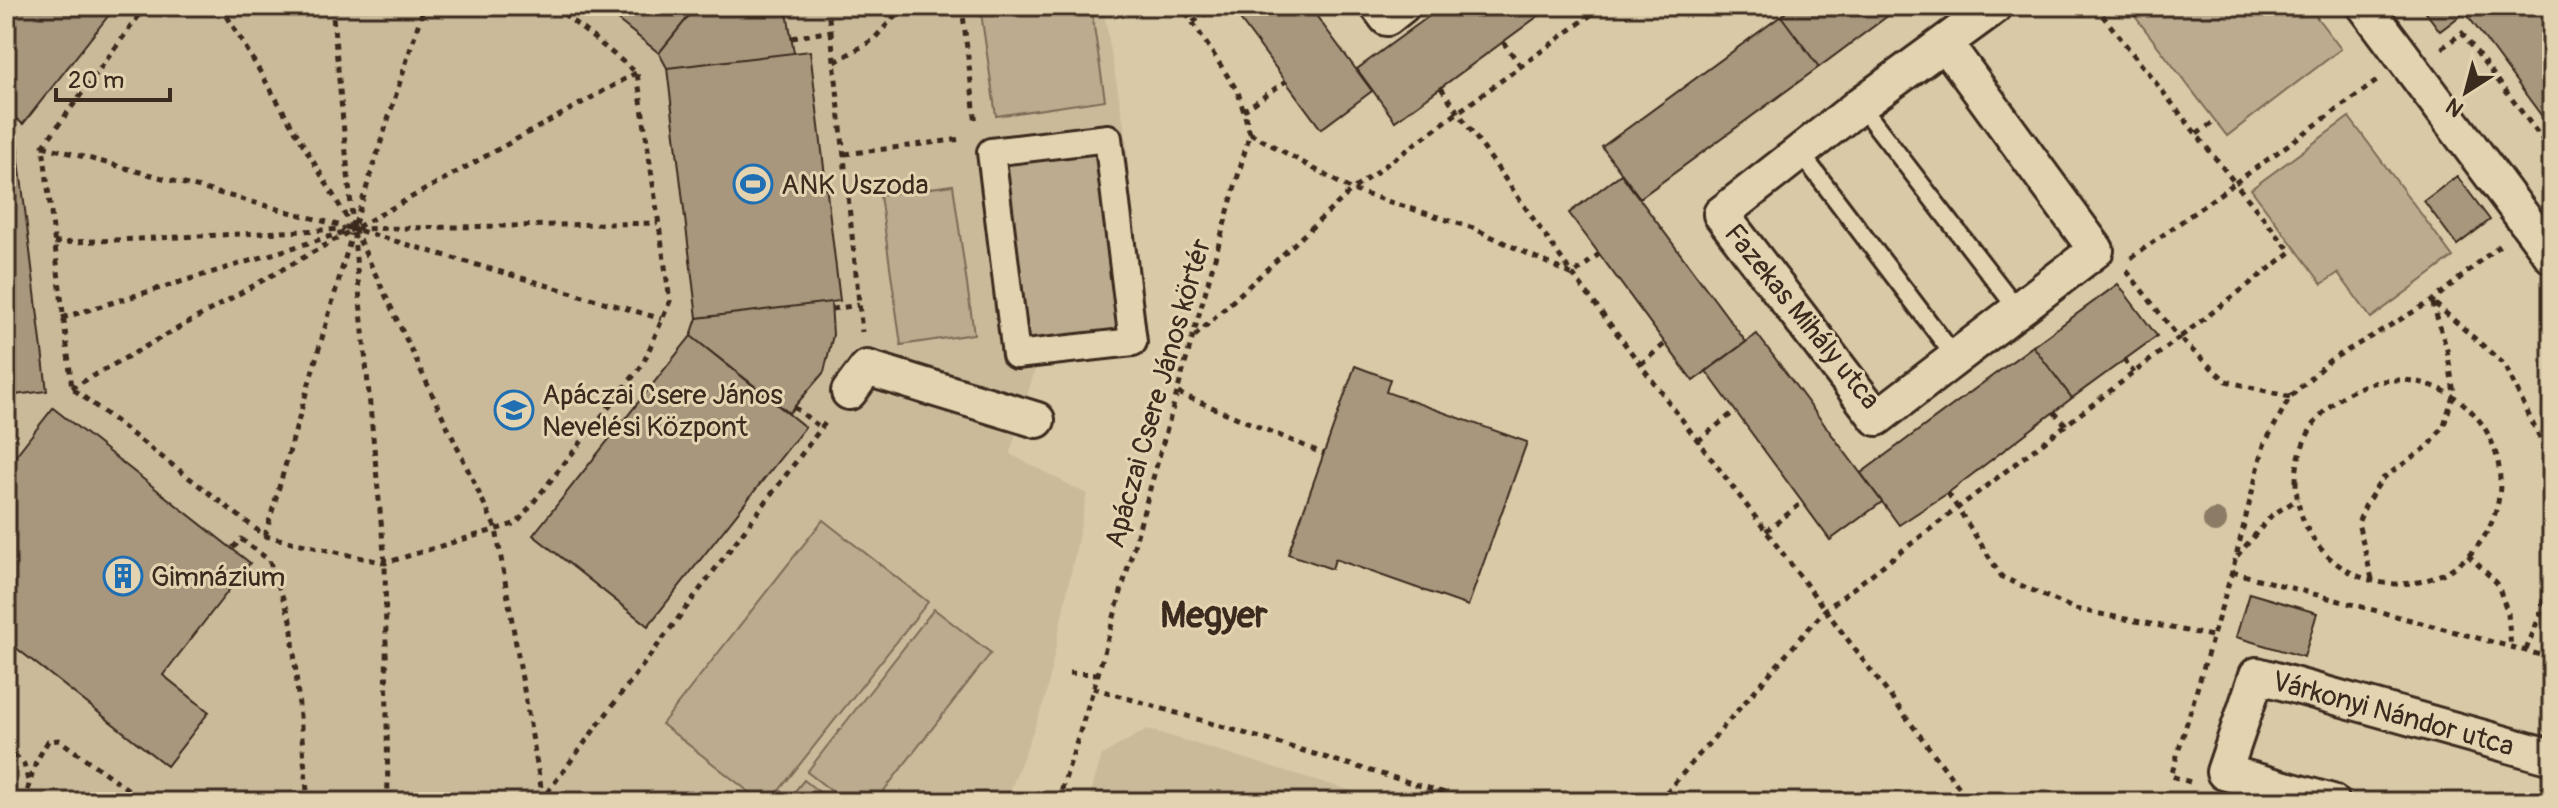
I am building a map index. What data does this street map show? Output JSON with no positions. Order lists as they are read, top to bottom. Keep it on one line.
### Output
{"streets":{"street":["Fazekas Mihály utca","Várkonyi Nándor utca"],"path":["Apáczai Csere János körtér"]},"districts":["Megyer"],"places":{"sports":["ANK Uszoda"],"school or university":["Apáczai Csere János Nevelési Központ"],"building":["Gimnázium"]},"scale_bar":"20 m","north":"bottom left"}
